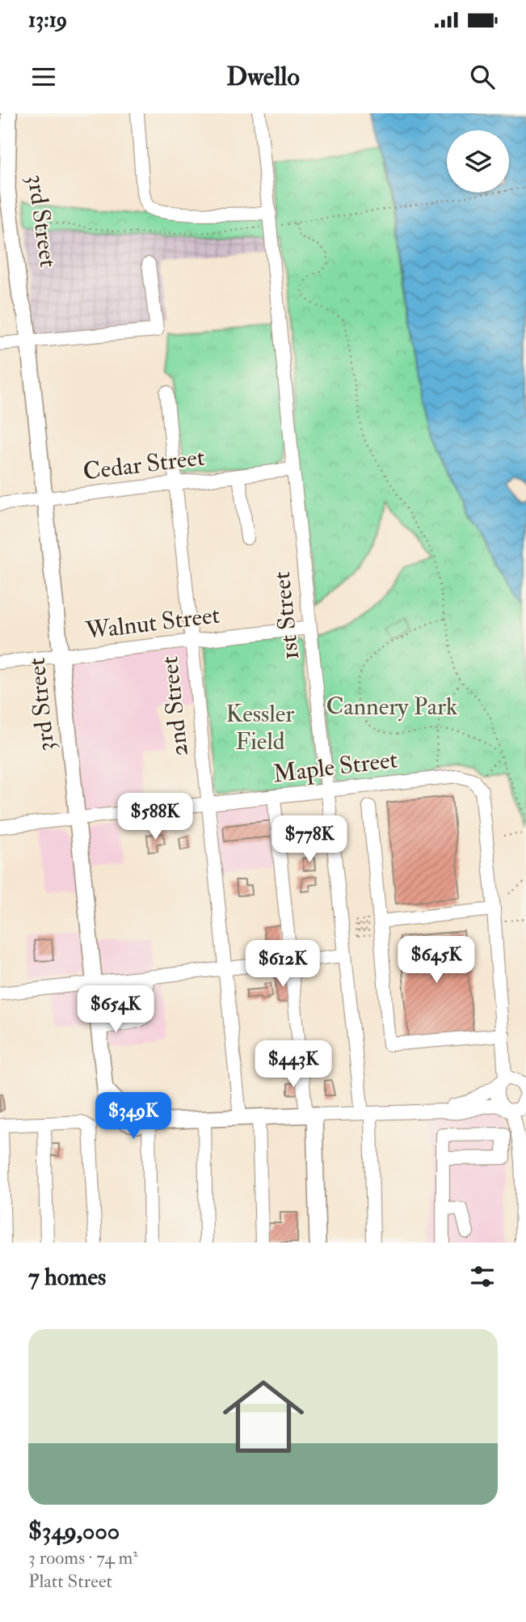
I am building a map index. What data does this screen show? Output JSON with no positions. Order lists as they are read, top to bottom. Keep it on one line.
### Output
{"streets":{"main road":["3rd Street"],"street":["Cedar Street","1st Street","Walnut Street","2nd Street","Maple Street"]},"crossings":[["3rd Street","Cedar Street"],["3rd Street","Walnut Street"],["3rd Street","Maple Street"],["Cedar Street","1st Street"],["Cedar Street","2nd Street"],["1st Street","Walnut Street"],["1st Street","Maple Street"],["Walnut Street","2nd Street"],["2nd Street","Maple Street"]],"parks":["Cannery Park","Kessler Field"],"page":{"status":"13:19","header":"Dwello","price":["$588K","$778K","$645K","$612K","$654K","$443K","$349K"],"heading":"7 homes","list":[{"name":"$349,000","note":"3 rooms · 74 m² · Platt Street"}]}}
